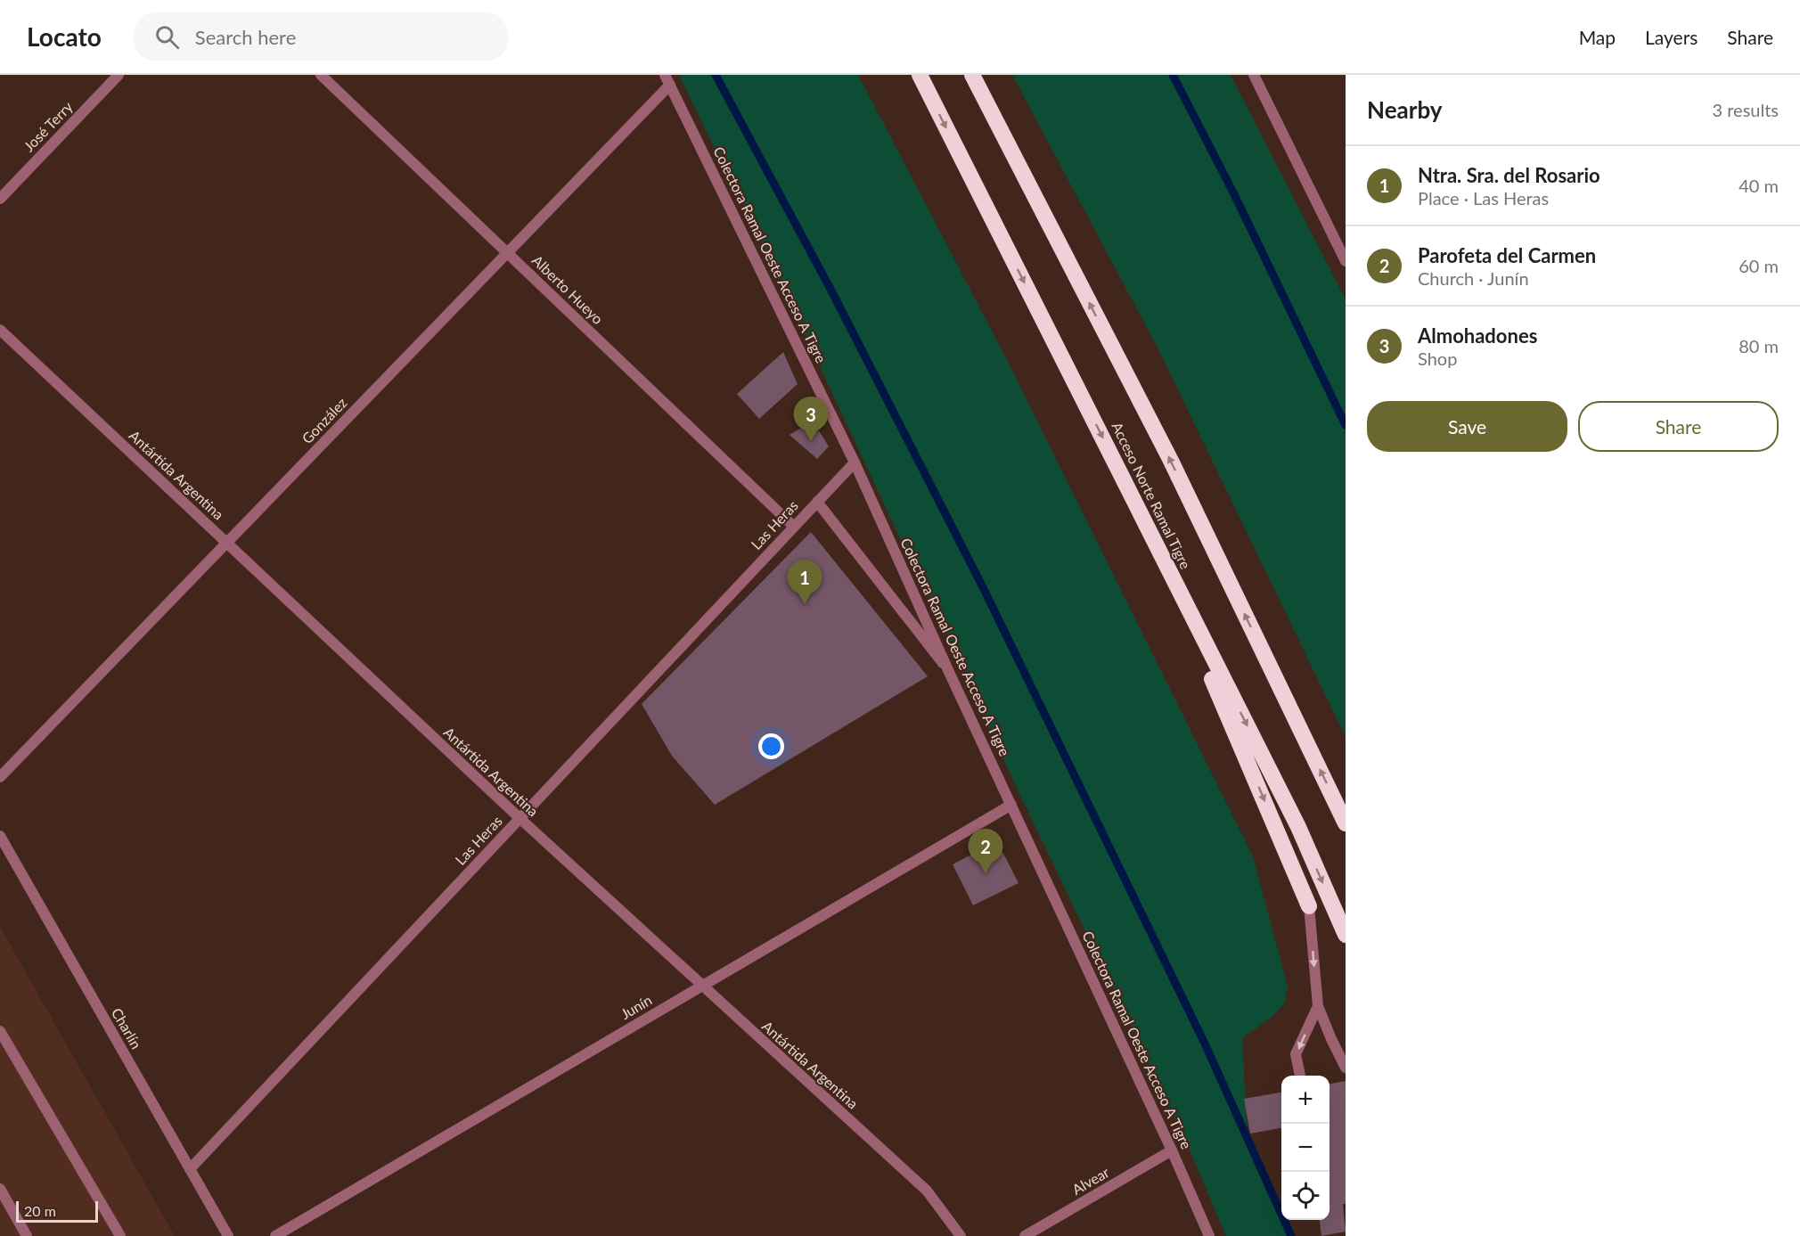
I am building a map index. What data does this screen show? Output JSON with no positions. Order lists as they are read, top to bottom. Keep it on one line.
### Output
{"streets":{"highway":["Acceso Norte Ramal Tigre"],"street":["José Terry","Colectora Ramal Oeste Acceso A Tigre","Alberto Hueyo","González","Antártida Argentina","Las Heras","Junín","Charlín","Alvear"]},"crossings":[["Colectora Ramal Oeste Acceso A Tigre","González"],["Colectora Ramal Oeste Acceso A Tigre","Las Heras"],["Colectora Ramal Oeste Acceso A Tigre","Junín"],["Colectora Ramal Oeste Acceso A Tigre","Alvear"],["Alberto Hueyo","González"],["Alberto Hueyo","Las Heras"],["González","Antártida Argentina"],["Antártida Argentina","Las Heras"],["Antártida Argentina","Junín"],["Las Heras","Charlín"]],"scale_bar":"20 m","page":{"header":"Locato","search":"Search here","nav":["Map","Layers","Share"],"heading":["Nearby","3 results"],"list":[{"mark":"1","name":"Ntra. Sra. del Rosario","note":"Place · Las Heras","value":"40 m"},{"mark":"2","name":"Parofeta del Carmen","note":"Church · Junín","value":"60 m"},{"mark":"3","name":"Almohadones","note":"Shop","value":"80 m"}],"buttons":["Save","Share"],"pins":["3","1","2"],"map_buttons":["+","−"],"scale":"20 m"}}
